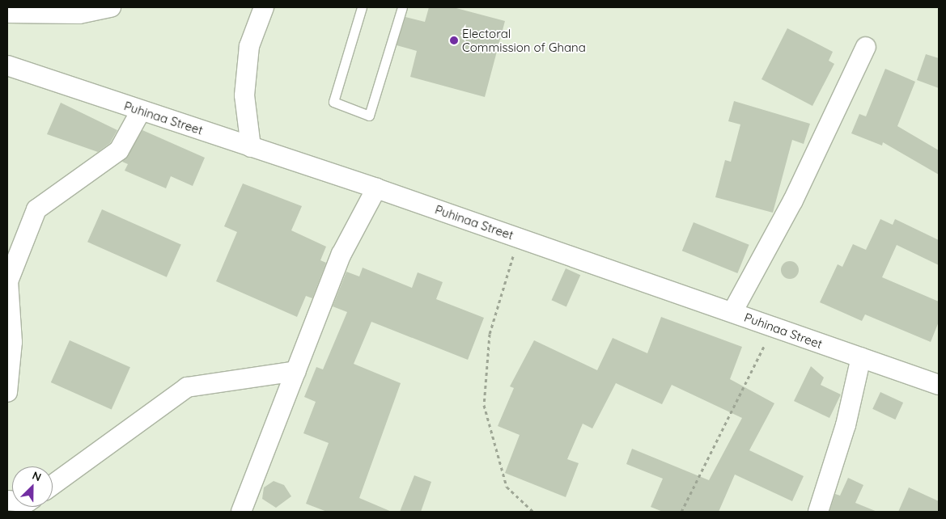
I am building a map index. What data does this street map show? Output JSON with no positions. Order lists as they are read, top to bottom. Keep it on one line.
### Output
{"streets":{"street":["Puhinaa Street"]},"places":["Electoral Commission of Ghana"],"north":"top right"}
